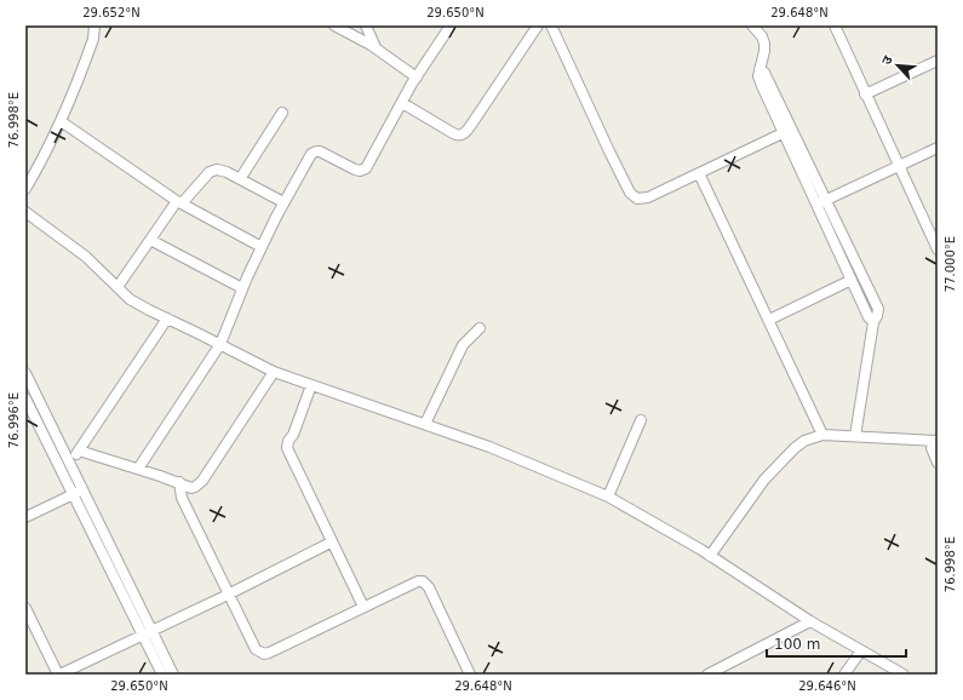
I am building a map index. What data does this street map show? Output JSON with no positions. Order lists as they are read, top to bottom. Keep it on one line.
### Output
{"scale_bar":"100 m","north":"top left","coordinates":["29.652°N","29.650°N","29.648°N","76.998°E","77.000°E","76.996°E","29.646°N"]}
